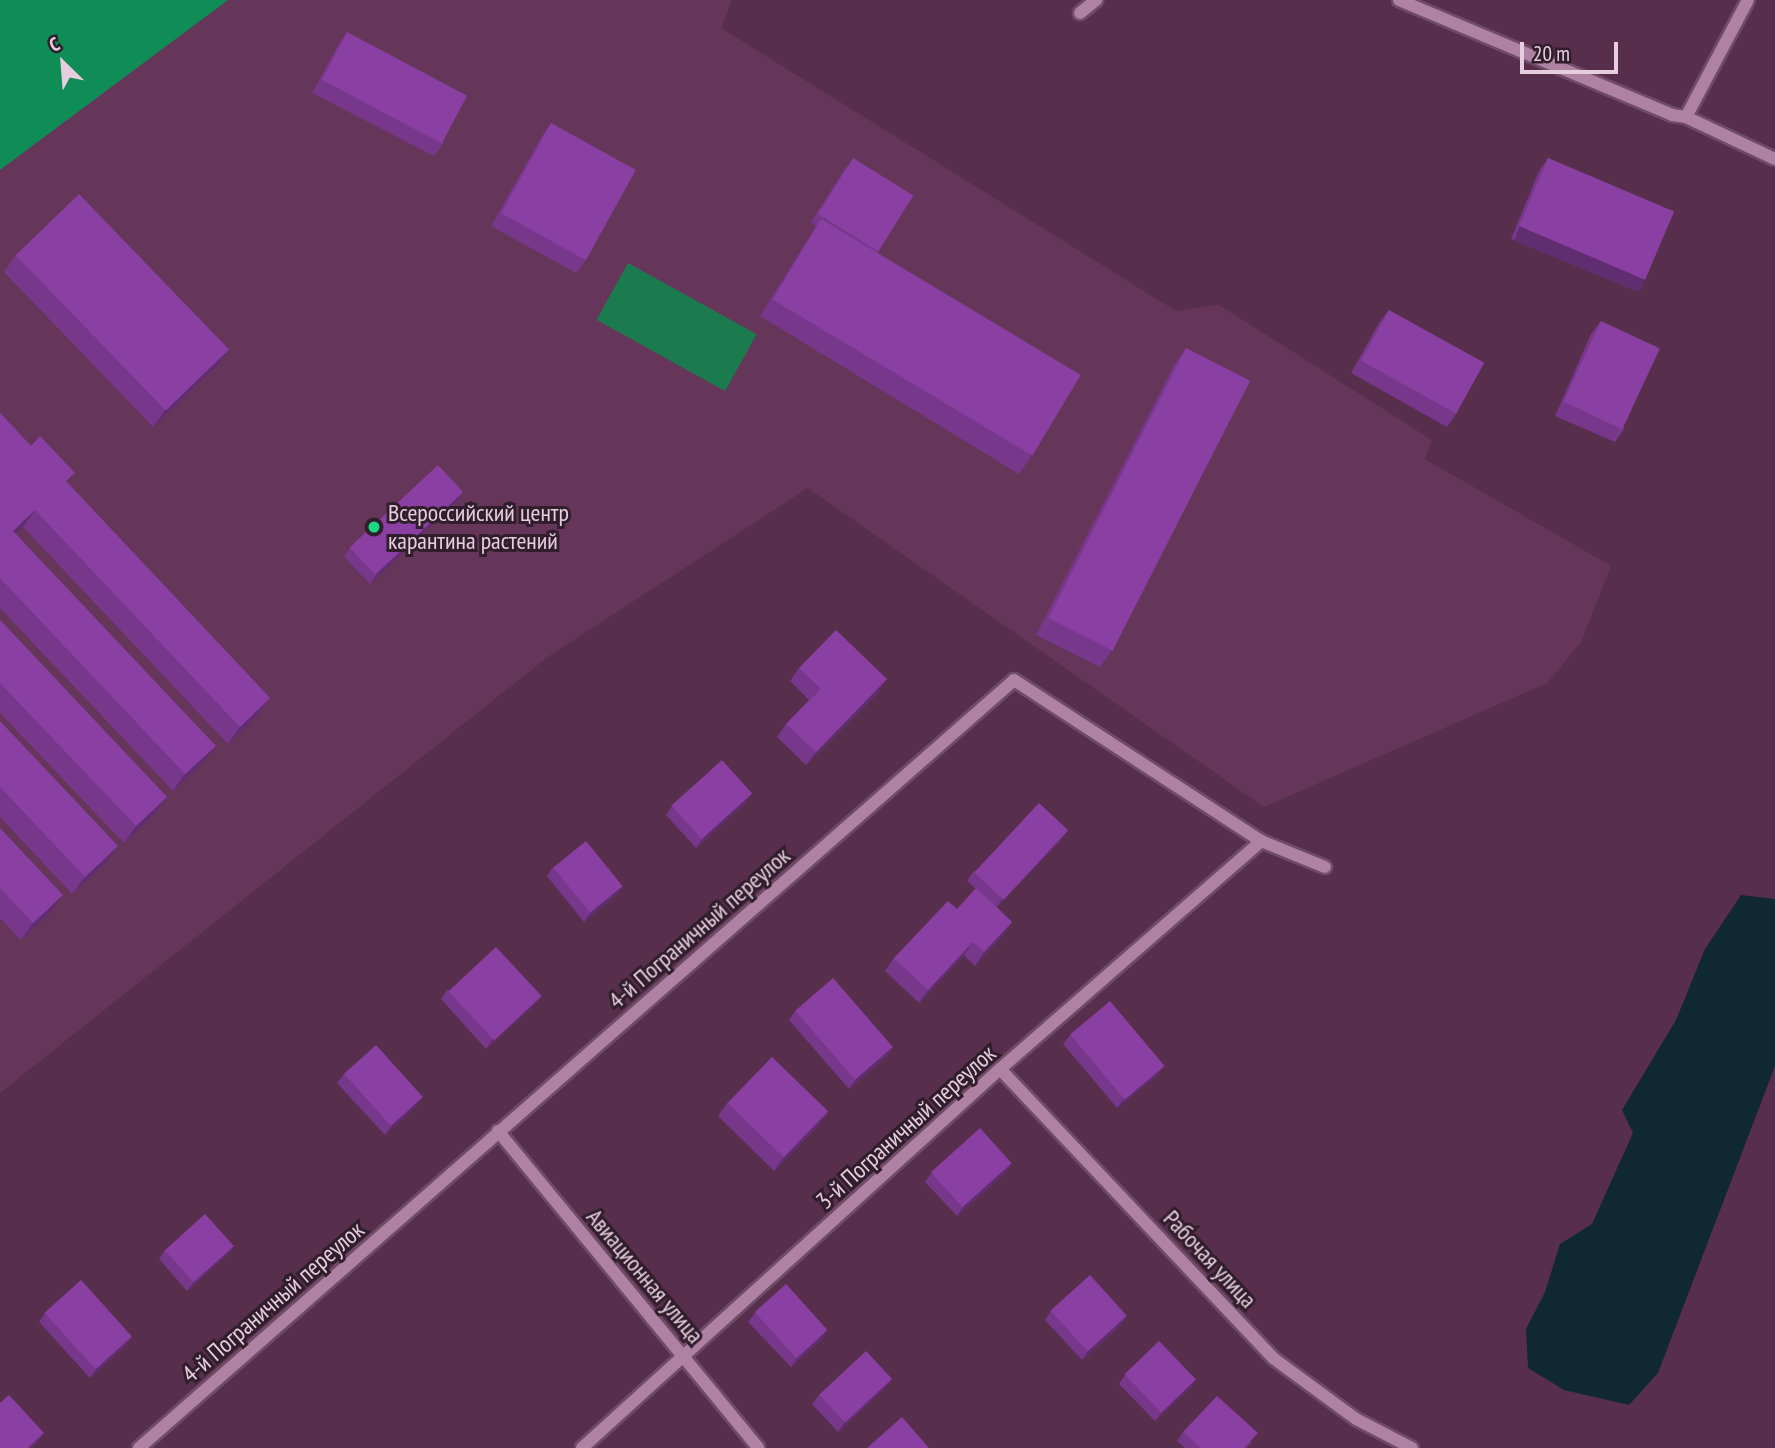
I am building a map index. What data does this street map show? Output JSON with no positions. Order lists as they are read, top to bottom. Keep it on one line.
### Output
{"streets":{"street":["4-й Пограничный переулок","3-й Пограничный переулок","Рабочая улица","Авиационная улица"]},"crossings":[["4-й Пограничный переулок","3-й Пограничный переулок"],["4-й Пограничный переулок","Авиационная улица"],["3-й Пограничный переулок","Рабочая улица"],["3-й Пограничный переулок","Авиационная улица"]],"places":["Всероссийский центр карантина растений"],"scale_bar":"20 m","north":"top left"}
